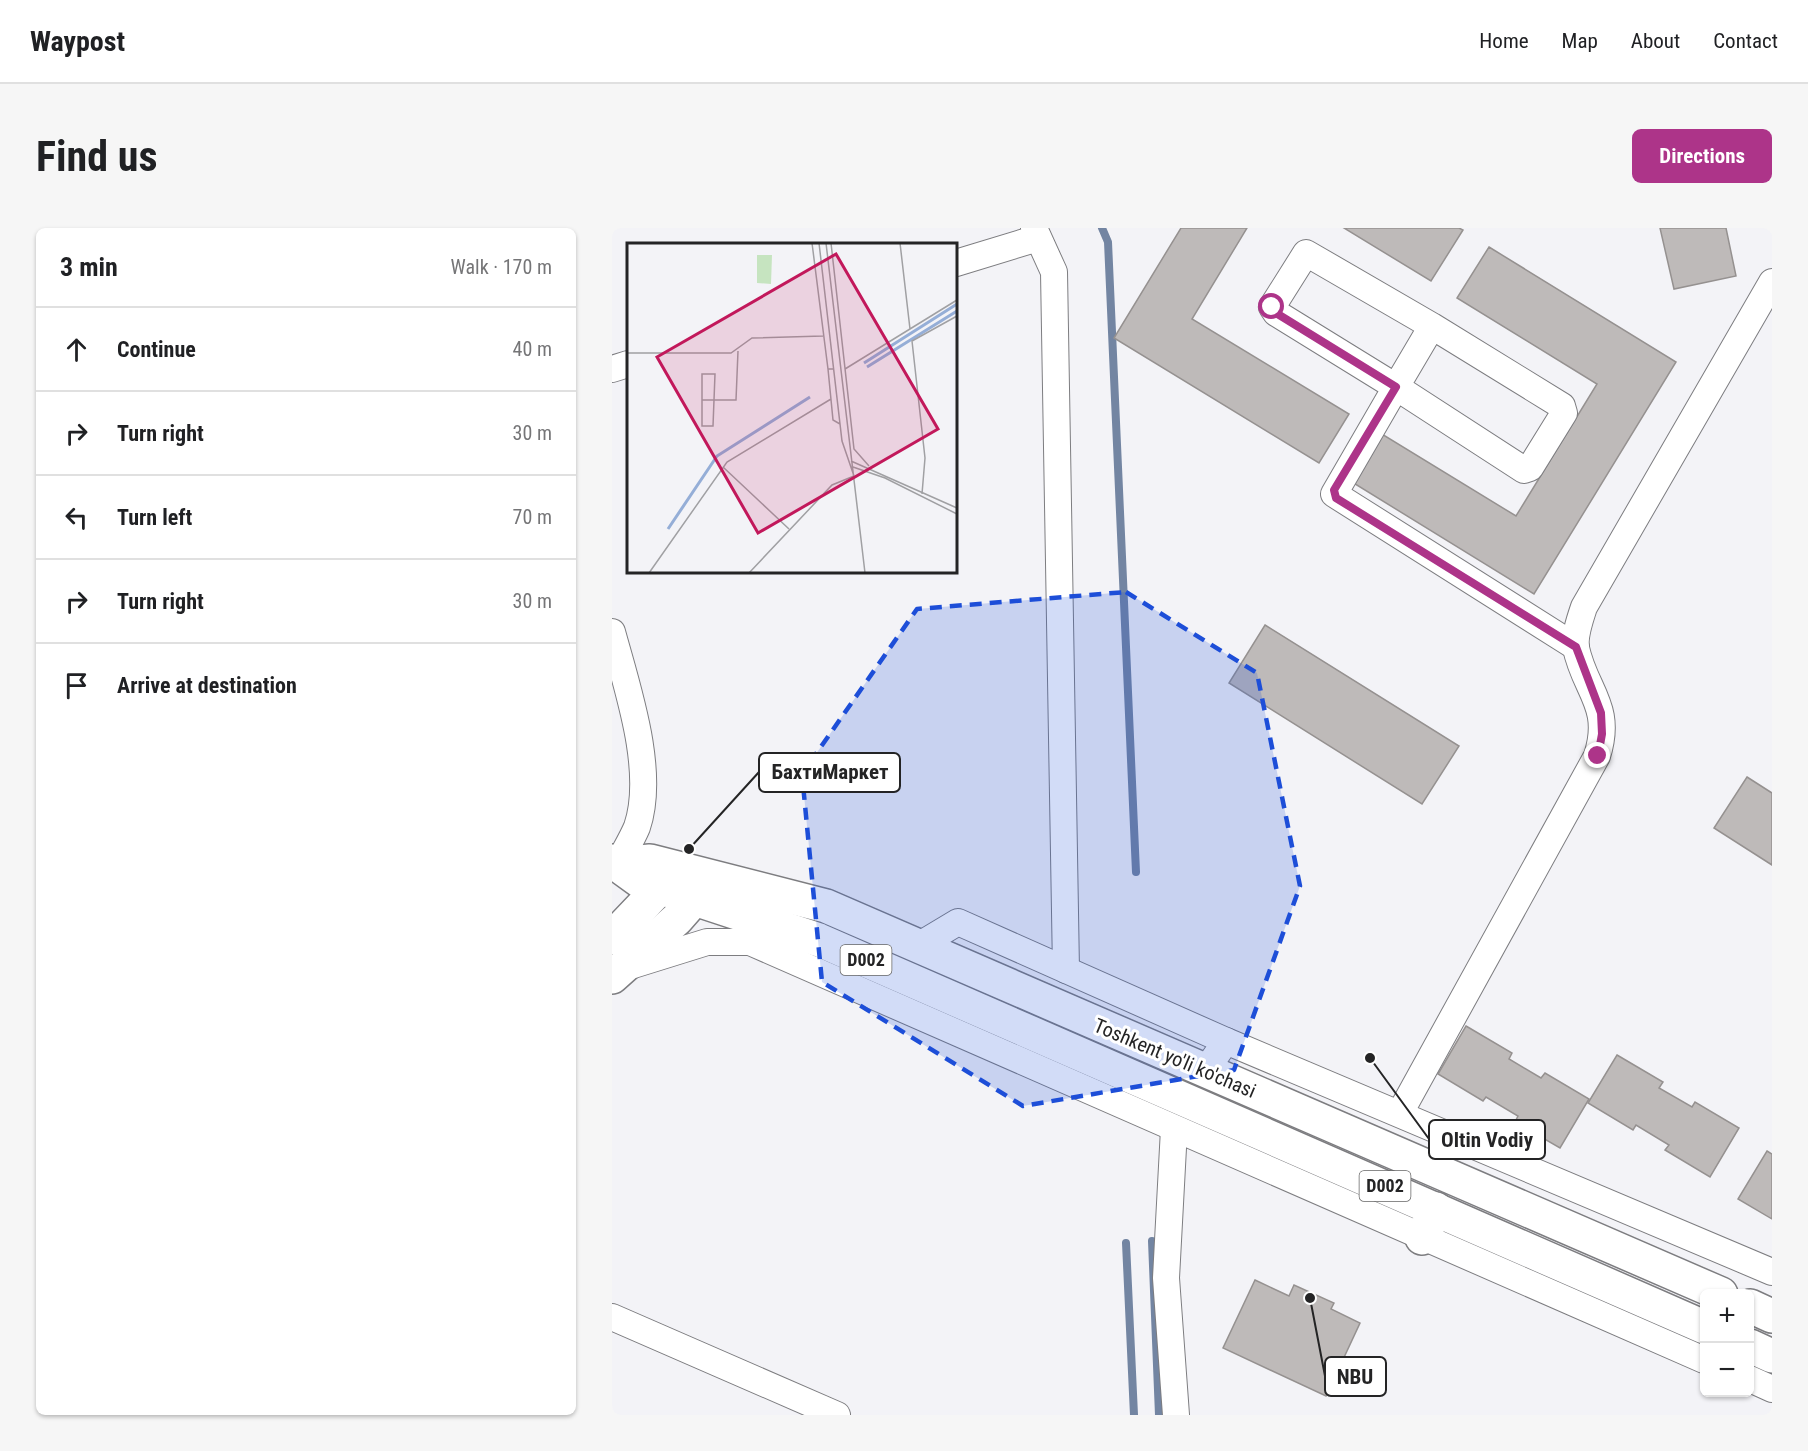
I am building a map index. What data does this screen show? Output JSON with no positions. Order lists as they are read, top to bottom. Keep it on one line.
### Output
{"streets":{"main road":["D002","Toshkent yo'li ko'chasi"]},"places":["БахтиМаркет","Oltin Vodiy","NBU"],"page":{"header":"Waypost","nav":["Home","Map","About","Contact"],"buttons":"Directions","title":"Find us","heading":["3 min","Walk · 170 m"],"list":[["Continue","40 m"],["Turn right","30 m"],["Turn left","70 m"],["Turn right","30 m"],"Arrive at destination"],"map_buttons":["+","−"]}}
